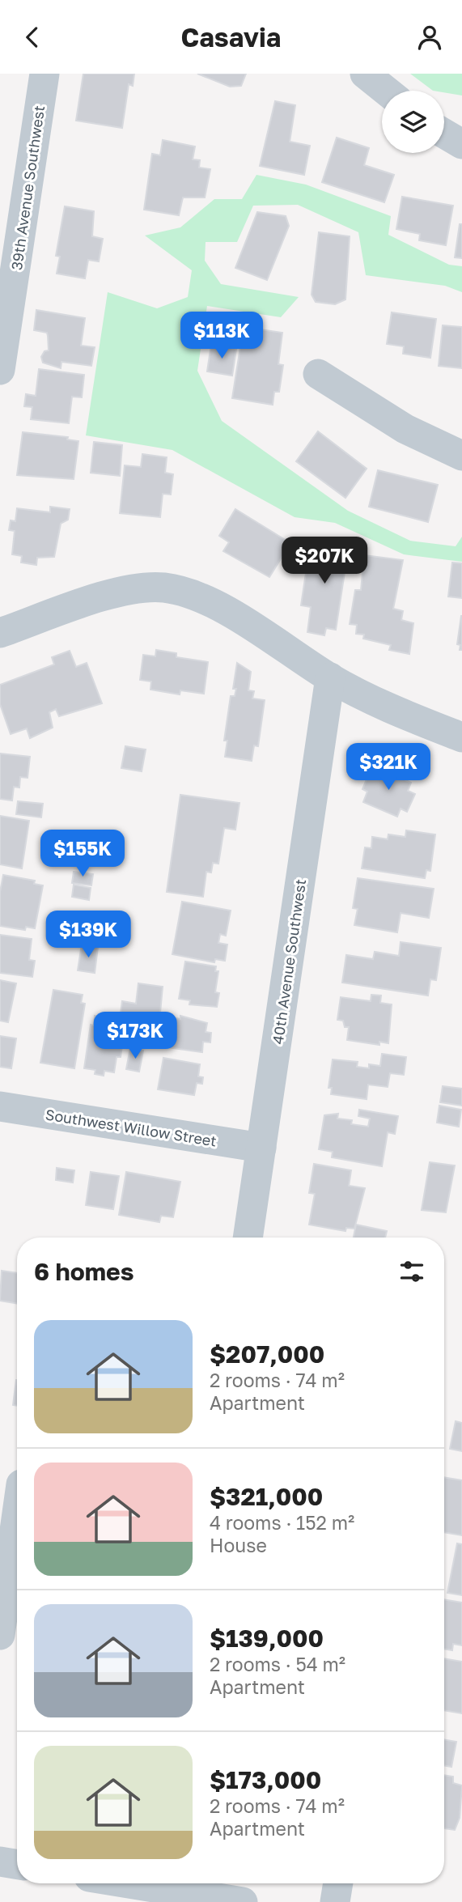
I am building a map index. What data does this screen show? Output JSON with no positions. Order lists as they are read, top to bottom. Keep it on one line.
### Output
{"streets":{"street":["39th Avenue Southwest","40th Avenue Southwest","Southwest Willow Street"]},"crossings":[["40th Avenue Southwest","Southwest Willow Street"]],"page":{"header":"Casavia","price":["$113K","$207K","$321K","$155K","$139K","$173K"],"heading":"6 homes","list":[{"name":"$207,000","note":"2 rooms · 74 m² · Apartment"},{"name":"$321,000","note":"4 rooms · 152 m² · House"},{"name":"$139,000","note":"2 rooms · 54 m² · Apartment"},{"name":"$173,000","note":"2 rooms · 74 m² · Apartment"}]}}
